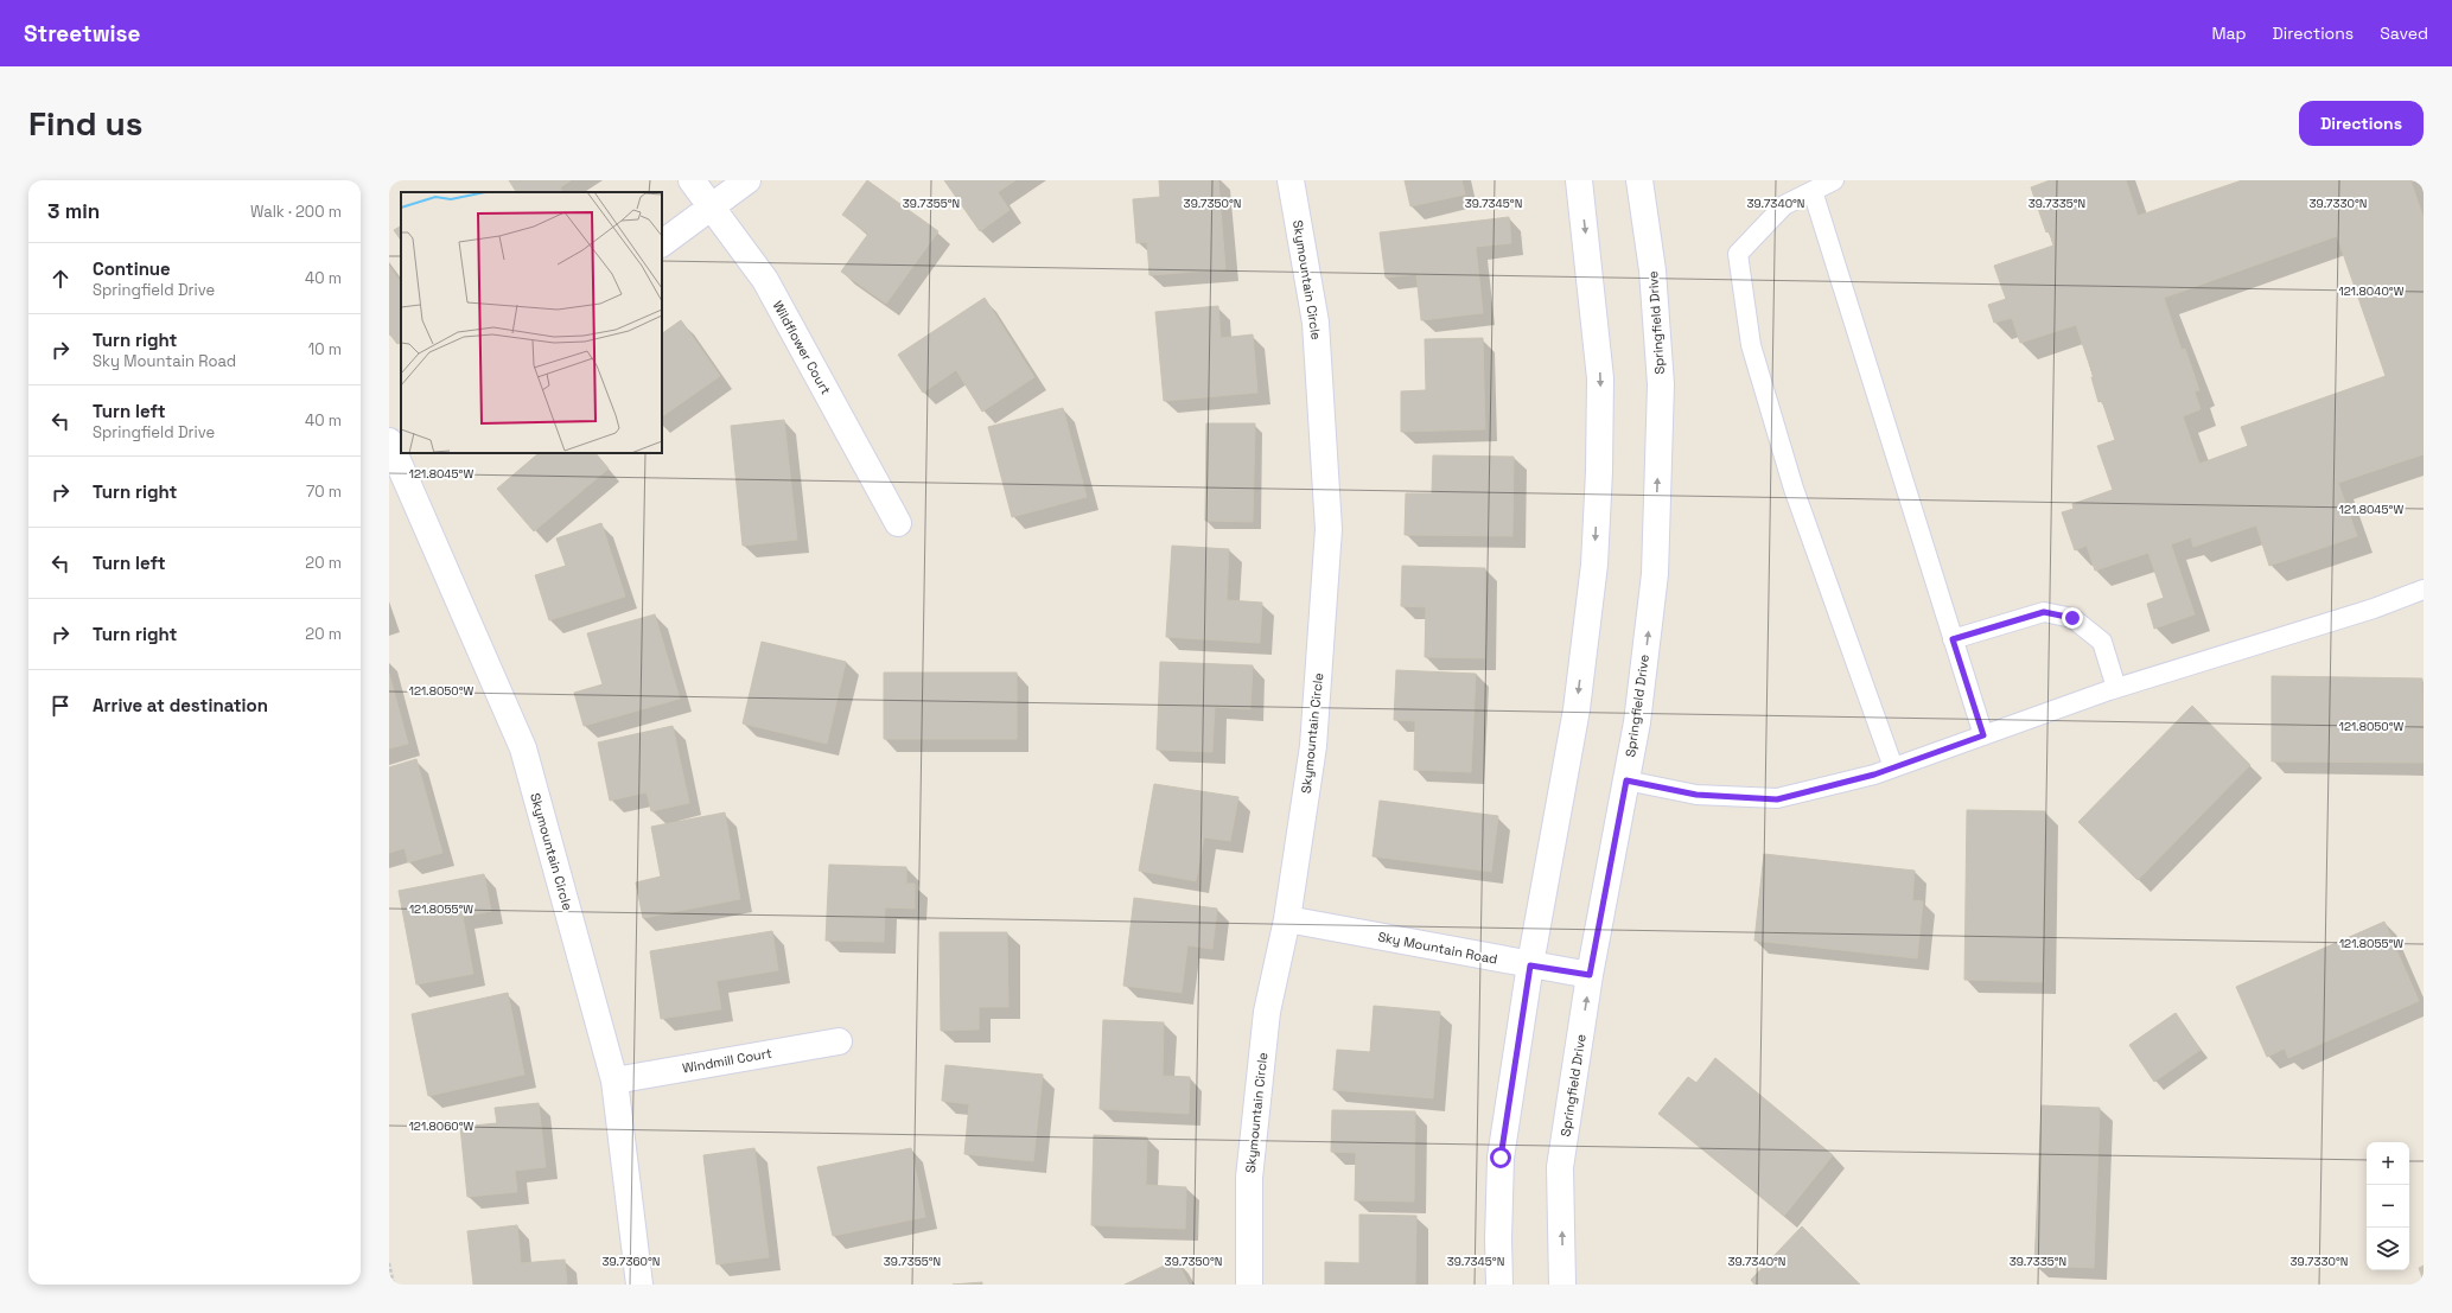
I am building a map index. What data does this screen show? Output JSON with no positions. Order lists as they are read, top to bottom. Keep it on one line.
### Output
{"streets":{"street":["Skymountain Circle","Springfield Drive","Wildflower Court","Sky Mountain Road","Windmill Court"]},"crossings":[["Skymountain Circle","Sky Mountain Road"],["Skymountain Circle","Windmill Court"],["Springfield Drive","Sky Mountain Road"]],"page":{"header":"Streetwise","nav":["Map","Directions","Saved"],"buttons":"Directions","title":"Find us","heading":["3 min","Walk · 200 m"],"list":[["Continue","Springfield Drive","40 m"],["Turn right","Sky Mountain Road","10 m"],["Turn left","Springfield Drive","40 m"],["Turn right","70 m"],["Turn left","20 m"],["Turn right","20 m"],"Arrive at destination"],"map_buttons":["+","−"]},"coordinates":["39.7355°N","39.7350°N","39.7345°N","39.7340°N","39.7335°N","39.7330°N","121.8040°W","121.8045°W","121.8050°W","121.8055°W","121.8060°W","39.7360°N"]}
